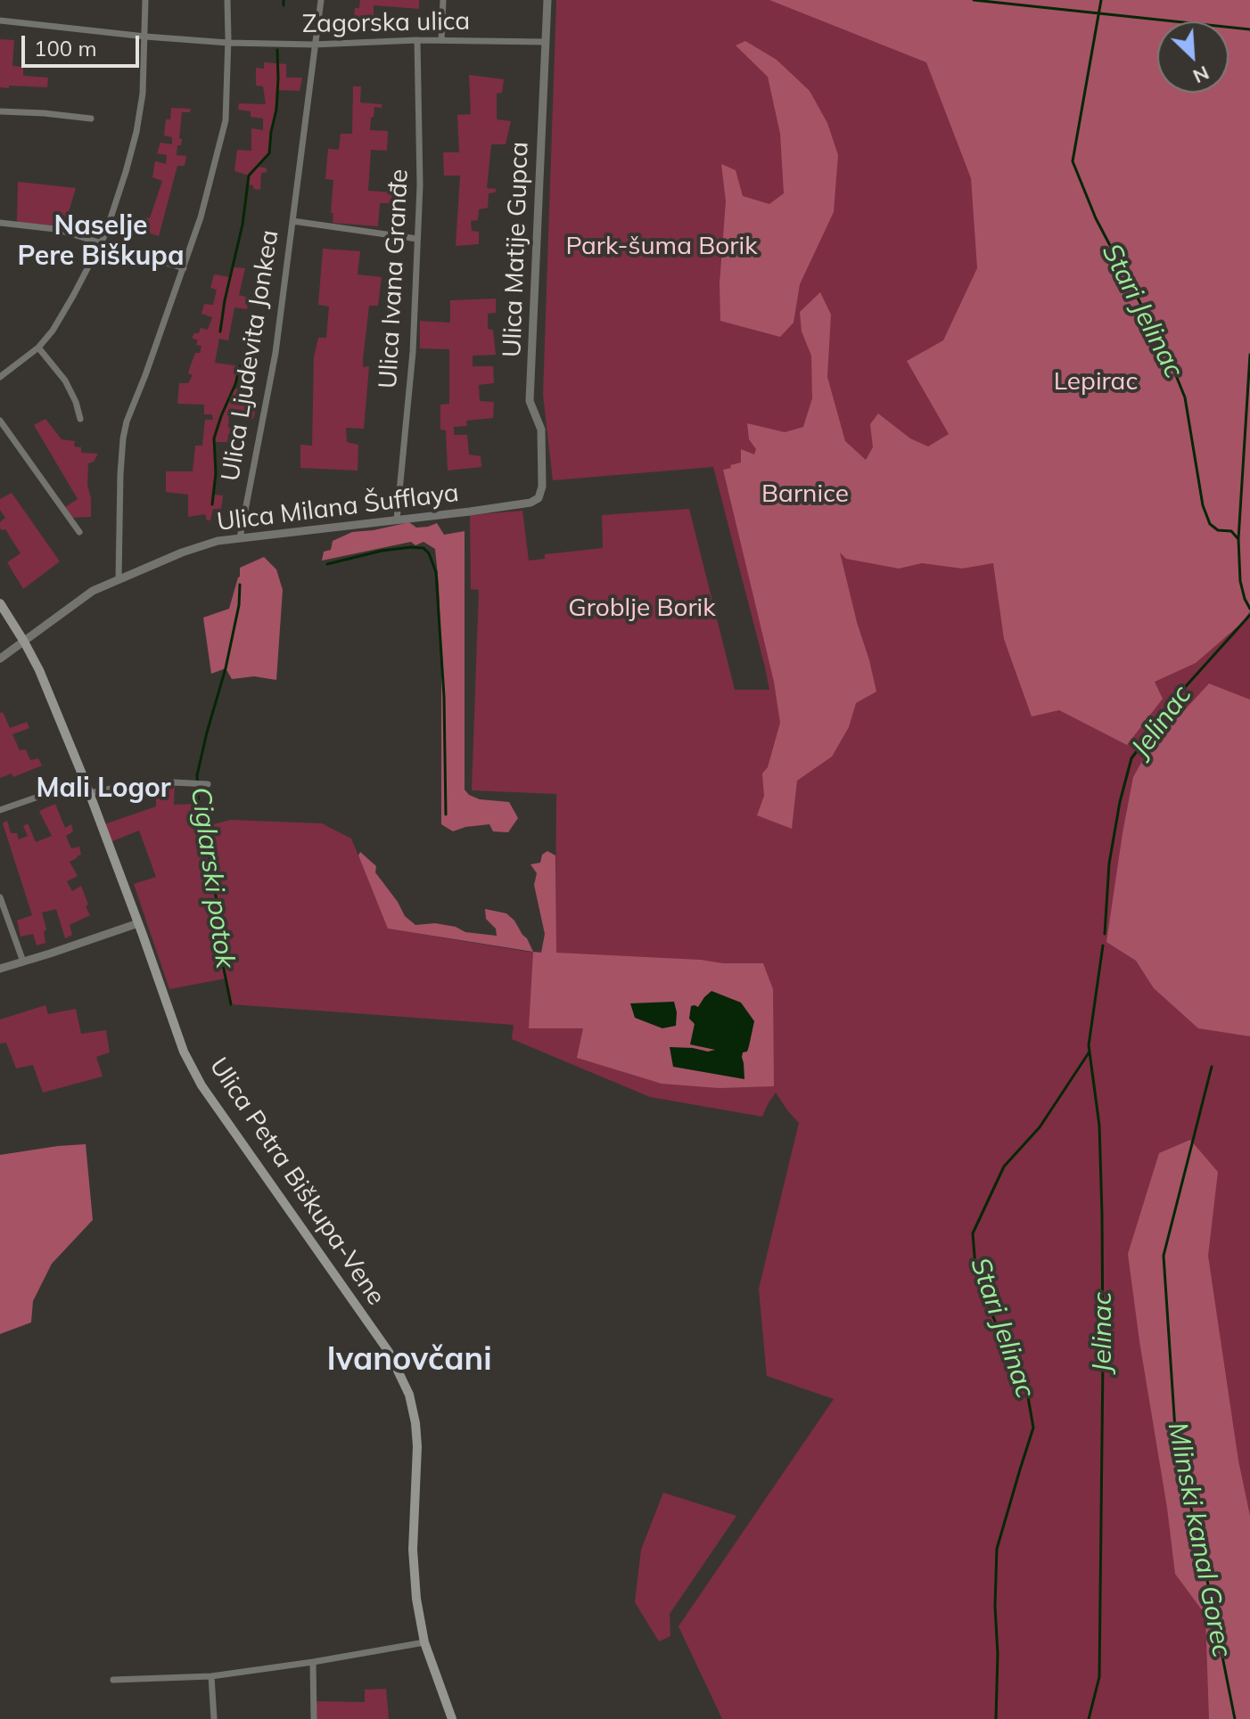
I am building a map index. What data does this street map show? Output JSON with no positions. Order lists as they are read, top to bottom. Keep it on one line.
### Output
{"streets":{"main road":["Ulica Petra Biškupa-Vene"],"street":["Zagorska ulica","Ulica Matije Gupca","Ulica Ivana Granđe","Ulica Ljudevita Jonkea","Ulica Milana Šufflaya"]},"crossings":[["Zagorska ulica","Ulica Matije Gupca"],["Zagorska ulica","Ulica Ivana Granđe"],["Zagorska ulica","Ulica Ljudevita Jonkea"],["Ulica Matije Gupca","Ulica Milana Šufflaya"],["Ulica Ivana Granđe","Ulica Ljudevita Jonkea"],["Ulica Ivana Granđe","Ulica Milana Šufflaya"],["Ulica Ljudevita Jonkea","Ulica Milana Šufflaya"],["Ulica Milana Šufflaya","Ulica Petra Biškupa-Vene"]],"districts":["Naselje Pere Biškupa","Mali Logor","Ivanovčani"],"water":["Stari Jelinac","Jelinac","Ciglarski potok","Mlinski kanal Gorec"],"parks":["Park-šuma Borik","Lepirac","Barnice","Groblje Borik"],"scale_bar":"100 m","north":"bottom right"}
